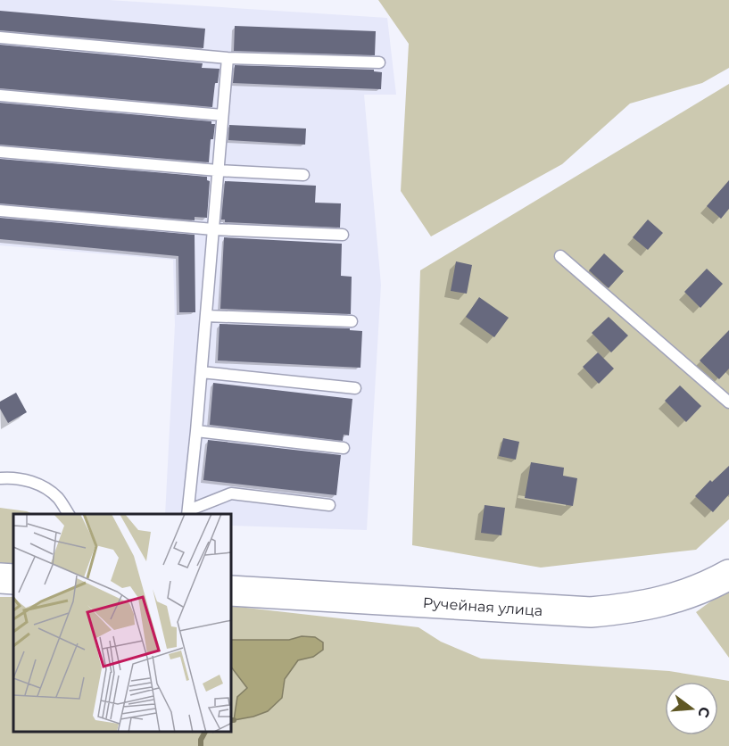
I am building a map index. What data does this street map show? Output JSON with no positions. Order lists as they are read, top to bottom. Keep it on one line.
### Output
{"streets":{"street":["Ручейная улица"]},"north":"right"}
